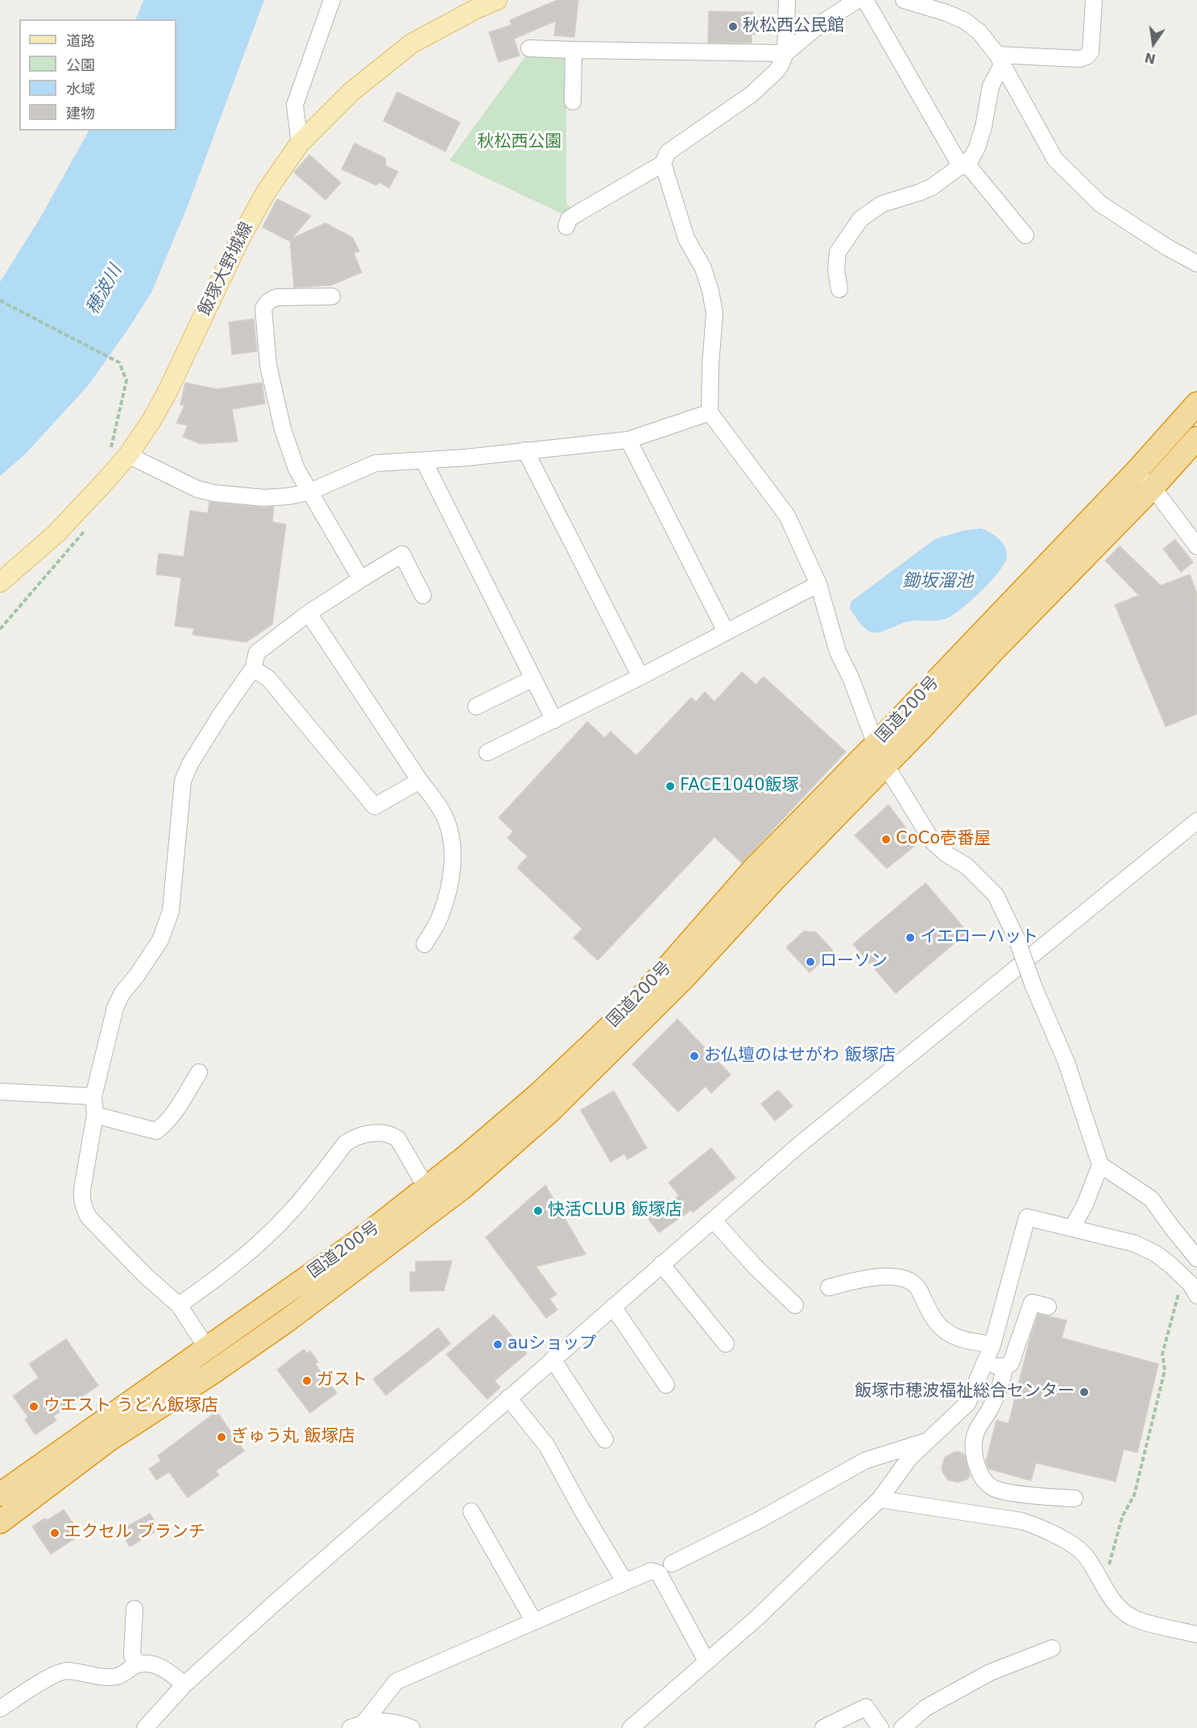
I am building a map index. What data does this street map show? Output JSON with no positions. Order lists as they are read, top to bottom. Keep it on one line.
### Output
{"streets":{"highway":["国道200号"],"main road":["飯塚大野城線"]},"water":["穂波川","鋤坂溜池"],"parks":["秋松西公園"],"places":["秋松西公民館","FACE1040飯塚","CoCo壱番屋","イエローハット","ローソン","お仏壇のはせがわ 飯塚店","快活CLUB 飯塚店","auショップ","ガスト","飯塚市穂波福祉総合センター","ウエスト うどん飯塚店","ぎゅう丸 飯塚店","エクセル ブランチ"],"legend":["道路","公園","水域","建物"],"north":"bottom"}
